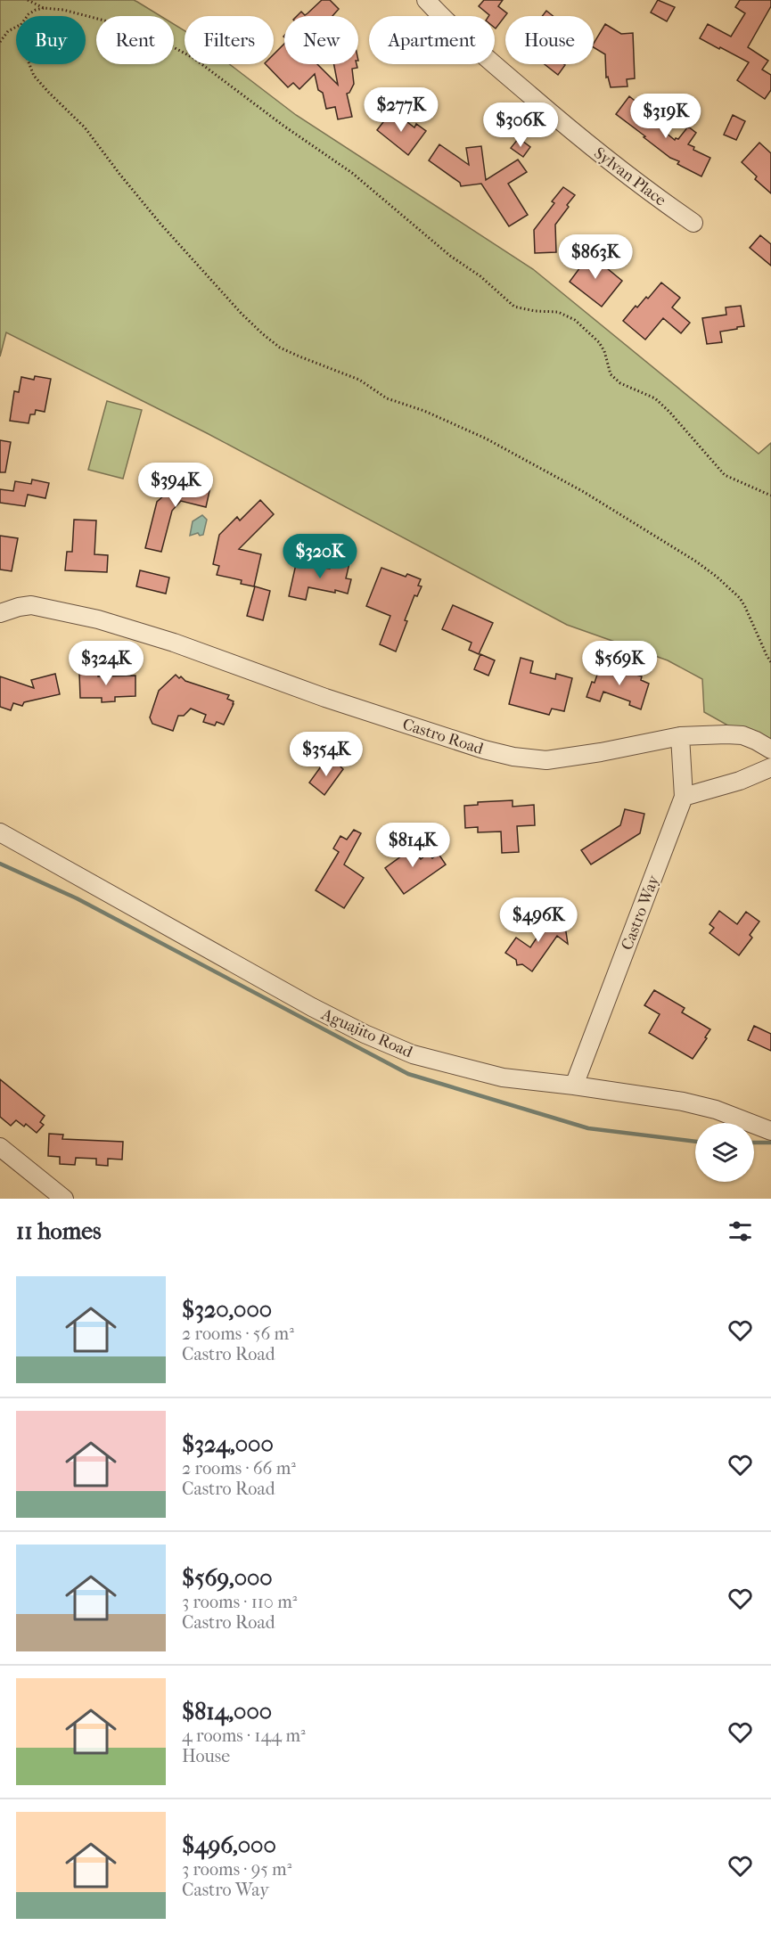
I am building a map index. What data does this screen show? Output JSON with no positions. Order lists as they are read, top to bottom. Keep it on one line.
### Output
{"streets":{"street":["Sylvan Place","Castro Road","Castro Way","Aguajito Road"]},"crossings":[["Castro Road","Castro Way"],["Castro Way","Aguajito Road"]],"page":{"chip":["Buy","Rent","Filters","New","Apartment","House"],"price":["$277K","$319K","$306K","$863K","$394K","$320K","$324K","$569K","$354K","$814K","$496K"],"heading":"11 homes","list":[{"name":"$320,000","note":"2 rooms · 56 m² · Castro Road"},{"name":"$324,000","note":"2 rooms · 66 m² · Castro Road"},{"name":"$569,000","note":"3 rooms · 110 m² · Castro Road"},{"name":"$814,000","note":"4 rooms · 144 m² · House"},{"name":"$496,000","note":"3 rooms · 95 m² · Castro Way"}]}}
